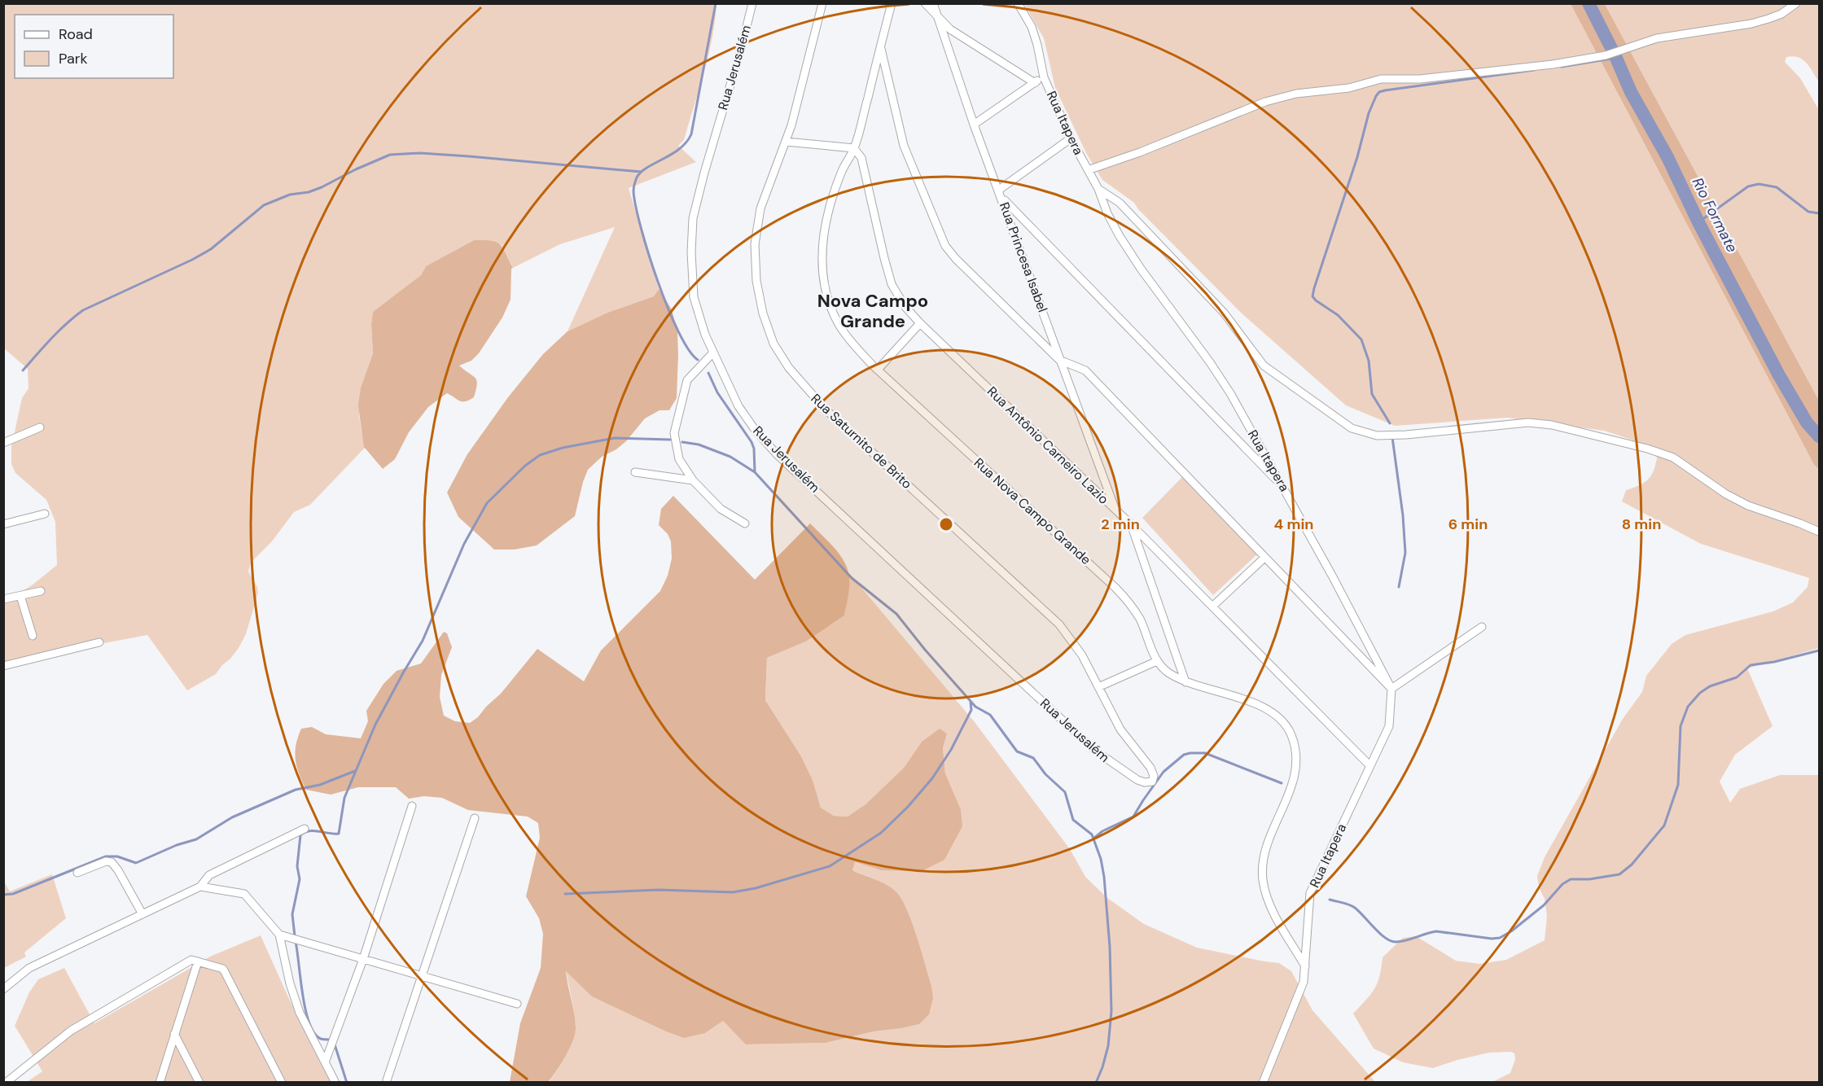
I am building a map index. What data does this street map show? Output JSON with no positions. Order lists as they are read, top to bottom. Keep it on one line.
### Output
{"streets":{"street":["Rua Jerusalém","Rua Itapera","Rua Princesa Isabel","Rua Saturnito de Brito","Rua Antônio Carneiro Lazio","Rua Nova Campo Grande"]},"crossings":[["Rua Jerusalém","Rua Saturnito de Brito"],["Rua Itapera","Rua Antônio Carneiro Lazio"],["Rua Itapera","Rua Nova Campo Grande"],["Rua Princesa Isabel","Rua Antônio Carneiro Lazio"],["Rua Antônio Carneiro Lazio","Rua Nova Campo Grande"]],"districts":["Nova Campo Grande"],"water":["Rio Formate"],"legend":["Road","Park"],"rings":["2 min","4 min","6 min","8 min"]}
